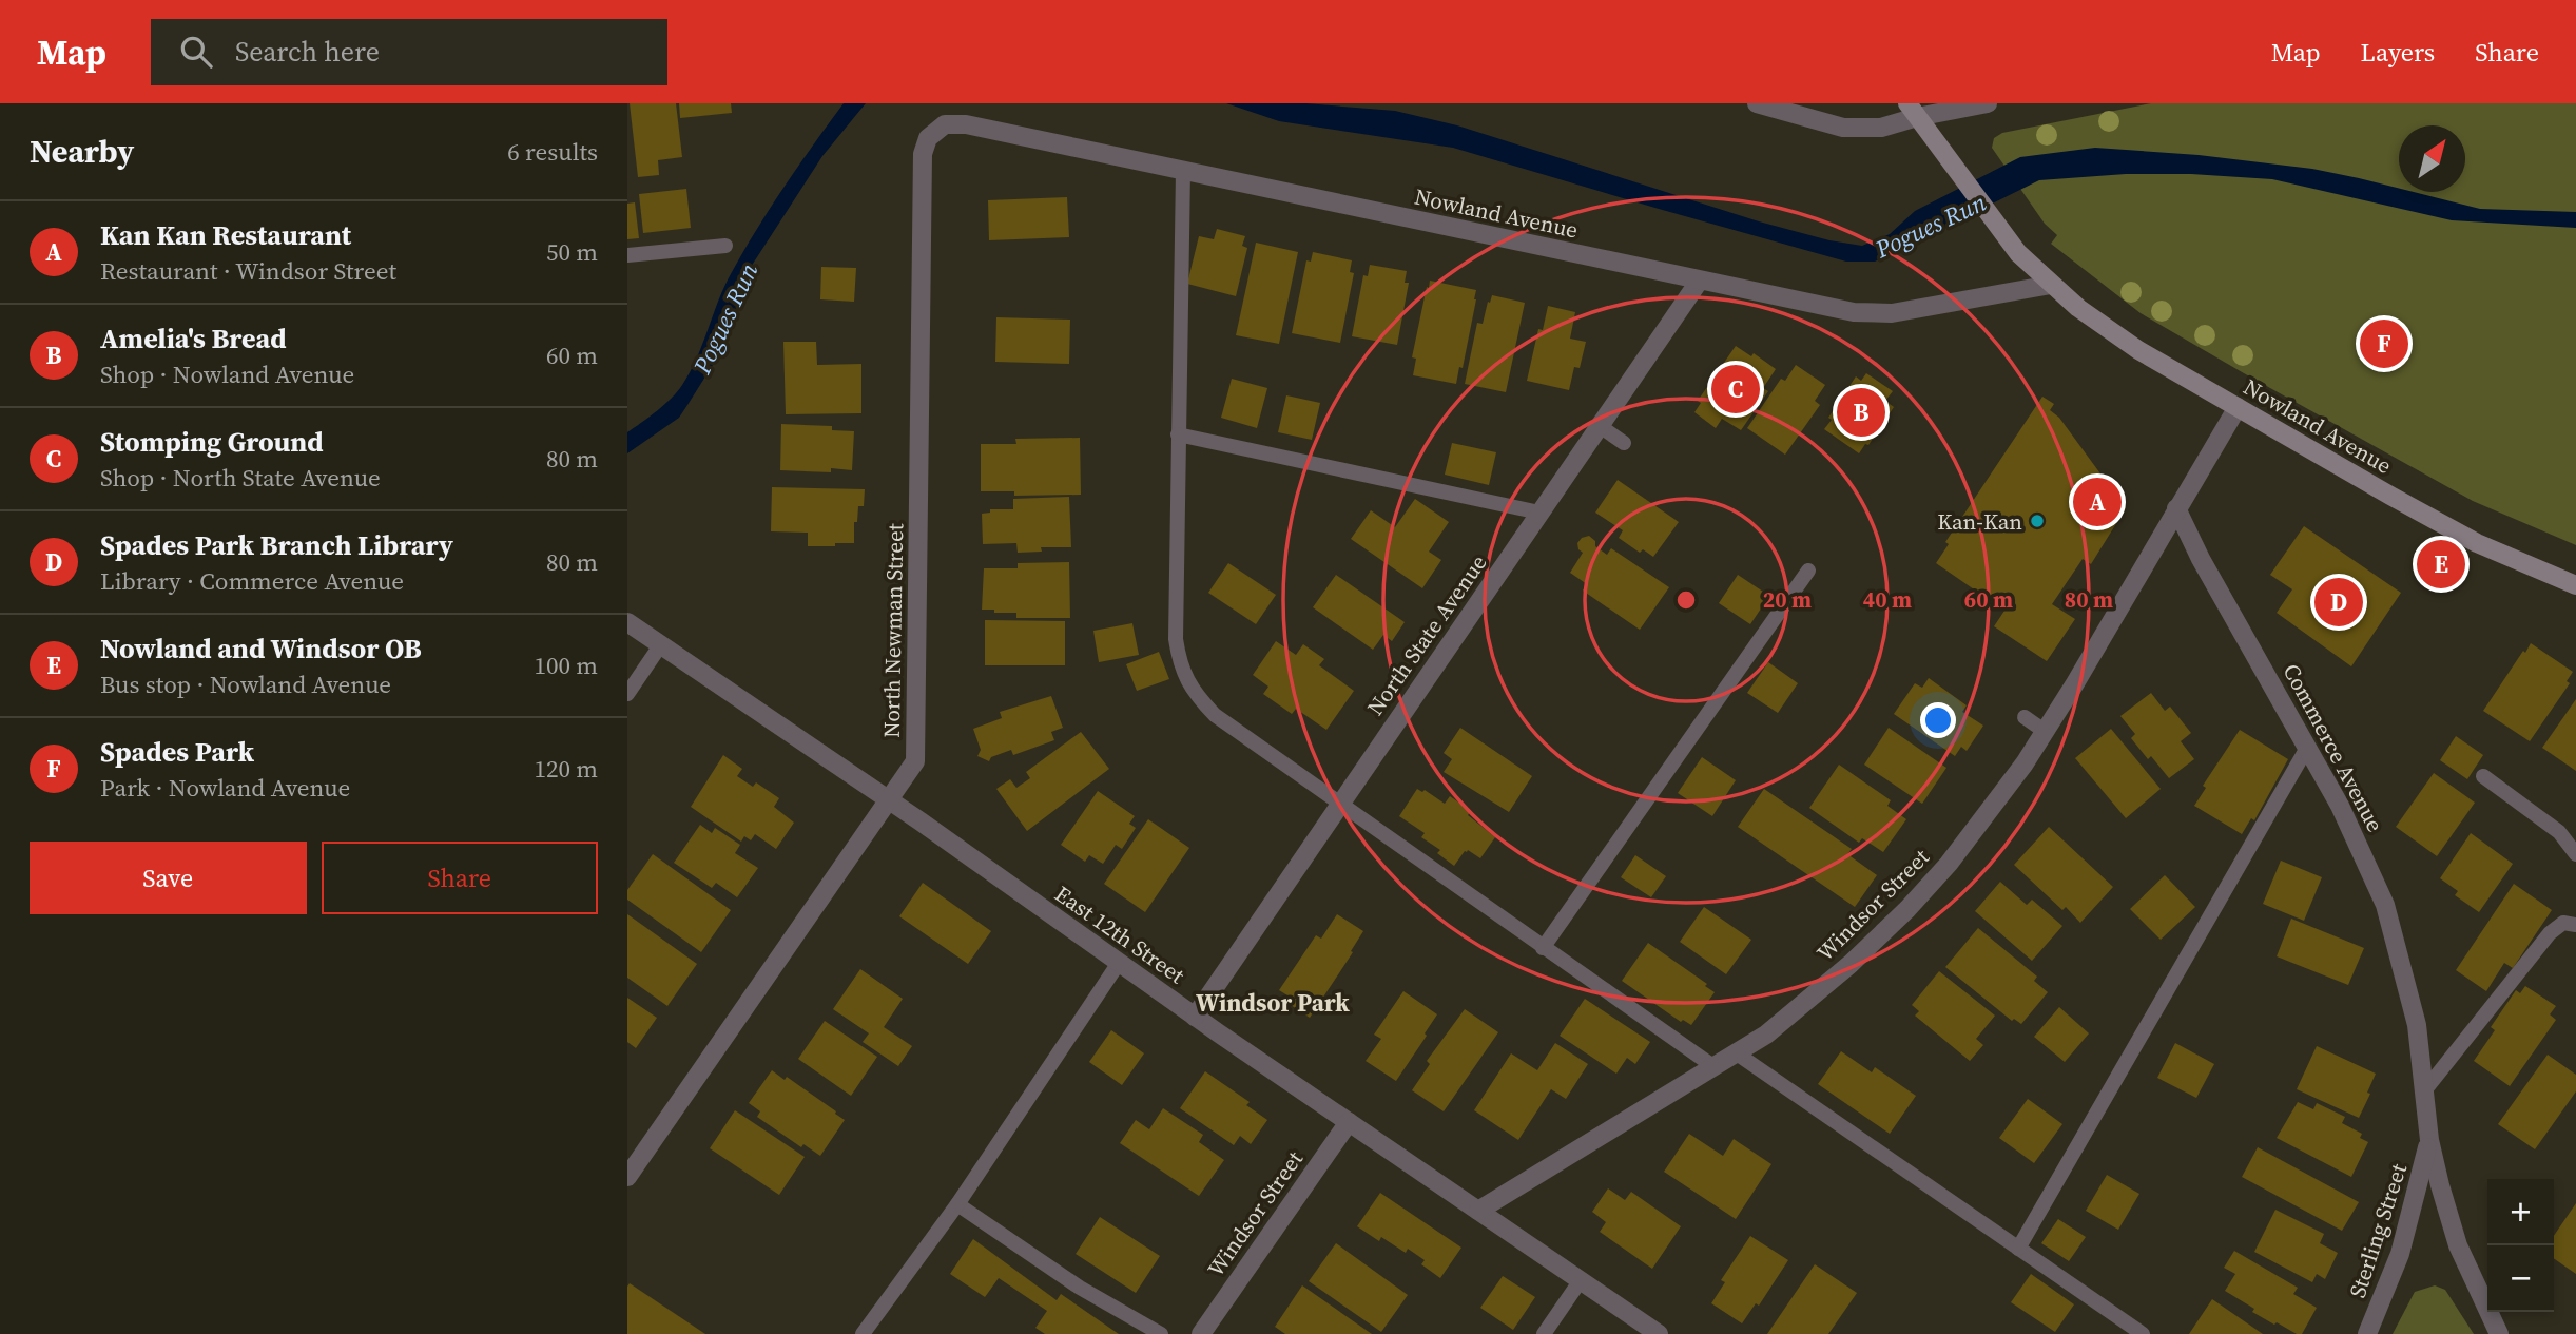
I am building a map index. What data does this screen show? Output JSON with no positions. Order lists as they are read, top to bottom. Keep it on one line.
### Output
{"streets":{"main road":["Nowland Avenue"],"street":["North Newman Street","North State Avenue","Commerce Avenue","Windsor Street","East 12th Street","Sterling Street"]},"crossings":[["Nowland Avenue","North Newman Street"],["Nowland Avenue","North State Avenue"],["North Newman Street","East 12th Street"],["North State Avenue","East 12th Street"],["Commerce Avenue","Windsor Street"],["Commerce Avenue","Sterling Street"],["Windsor Street","East 12th Street"]],"districts":["Windsor Park"],"water":["Pogues Run"],"places":["Kan-Kan"],"north":"top right","page":{"header":"Map","search":"Search here","nav":["Map","Layers","Share"],"heading":["Nearby","6 results"],"list":[{"mark":"A","name":"Kan Kan Restaurant","note":"Restaurant · Windsor Street","value":"50 m"},{"mark":"B","name":"Amelia's Bread","note":"Shop · Nowland Avenue","value":"60 m"},{"mark":"C","name":"Stomping Ground","note":"Shop · North State Avenue","value":"80 m"},{"mark":"D","name":"Spades Park Branch Library","note":"Library · Commerce Avenue","value":"80 m"},{"mark":"E","name":"Nowland and Windsor OB","note":"Bus stop · Nowland Avenue","value":"100 m"},{"mark":"F","name":"Spades Park","note":"Park · Nowland Avenue","value":"120 m"}],"pins":["F","C","B","A","E","D"],"buttons":["Save","Share"],"map_buttons":["+","−"]},"rings":["20 m","40 m","60 m","80 m"]}
